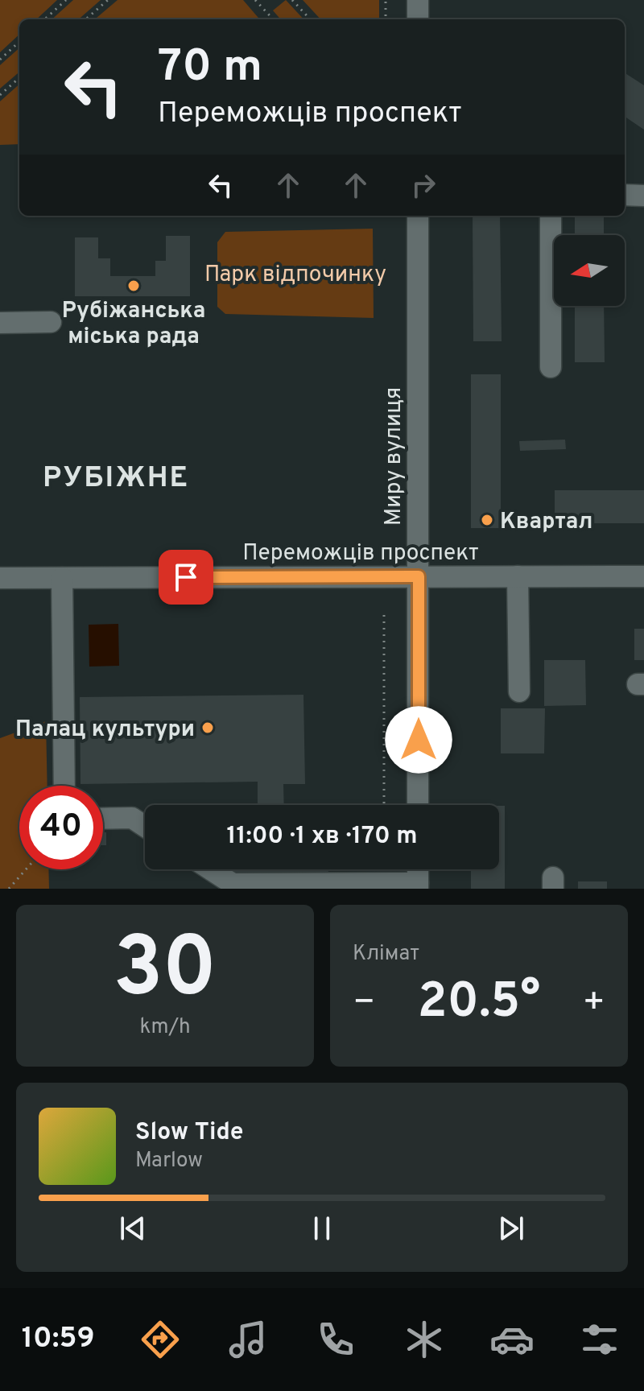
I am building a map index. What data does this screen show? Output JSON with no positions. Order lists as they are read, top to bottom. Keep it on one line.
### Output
{"streets":{"street":["Миру вулиця","Переможців проспект"]},"crossings":[["Миру вулиця","Переможців проспект"]],"districts":["РУБІЖНЕ"],"parks":["Парк відпочинку"],"places":["Рубіжанська міська рада","Квартал","Палац культури"],"north":"left","page":{"turn":["70 m","Переможців проспект"],"limit":"40","trip":"11:00 · 1 хв · 170 m","tile":[["30","km/h"],"Клімат"],"heat":["−","20.5°","+"],"song":["Slow Tide","Marlow"],"tabs":"10:59"}}
